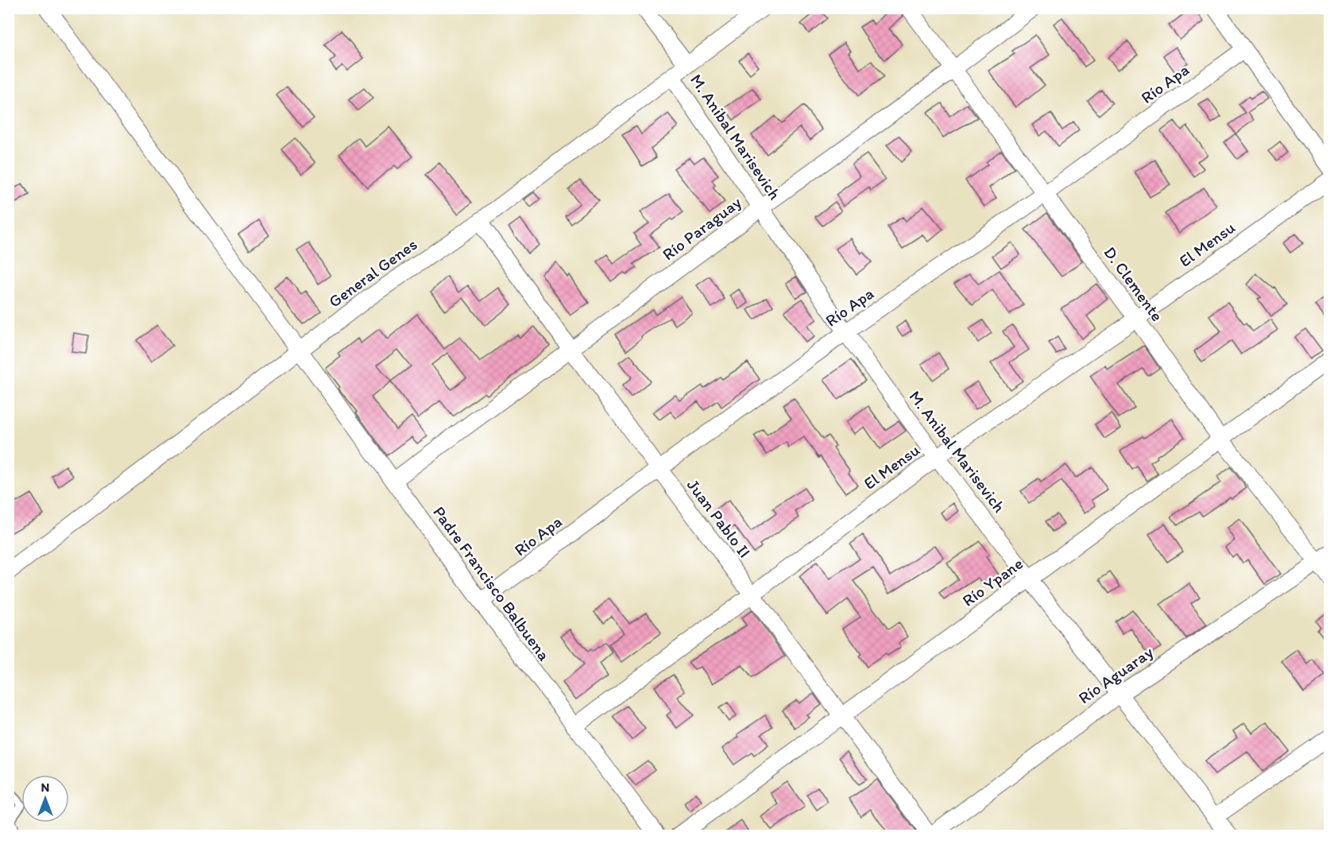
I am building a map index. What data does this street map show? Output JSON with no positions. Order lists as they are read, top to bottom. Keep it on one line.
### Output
{"streets":{"street":["Río Apa","M. Anibal Marisevich","Río Paraguay","El Mensu","General Genes","D. Clemente","Juan Pablo II","Río Ypane","Padre Francisco Balbuena","Río Aguaray"]},"crossings":[["Río Apa","M. Anibal Marisevich"],["Río Apa","D. Clemente"],["Río Apa","Juan Pablo II"],["Río Apa","Padre Francisco Balbuena"],["M. Anibal Marisevich","Río Paraguay"],["M. Anibal Marisevich","El Mensu"],["M. Anibal Marisevich","General Genes"],["M. Anibal Marisevich","Río Ypane"],["M. Anibal Marisevich","Río Aguaray"],["Río Paraguay","D. Clemente"],["Río Paraguay","Juan Pablo II"],["Río Paraguay","Padre Francisco Balbuena"],["El Mensu","D. Clemente"],["El Mensu","Juan Pablo II"],["El Mensu","Padre Francisco Balbuena"],["General Genes","Juan Pablo II"],["General Genes","Padre Francisco Balbuena"],["D. Clemente","Río Ypane"],["D. Clemente","Río Aguaray"],["Juan Pablo II","Río Ypane"],["Juan Pablo II","Río Aguaray"]],"north":"top"}
